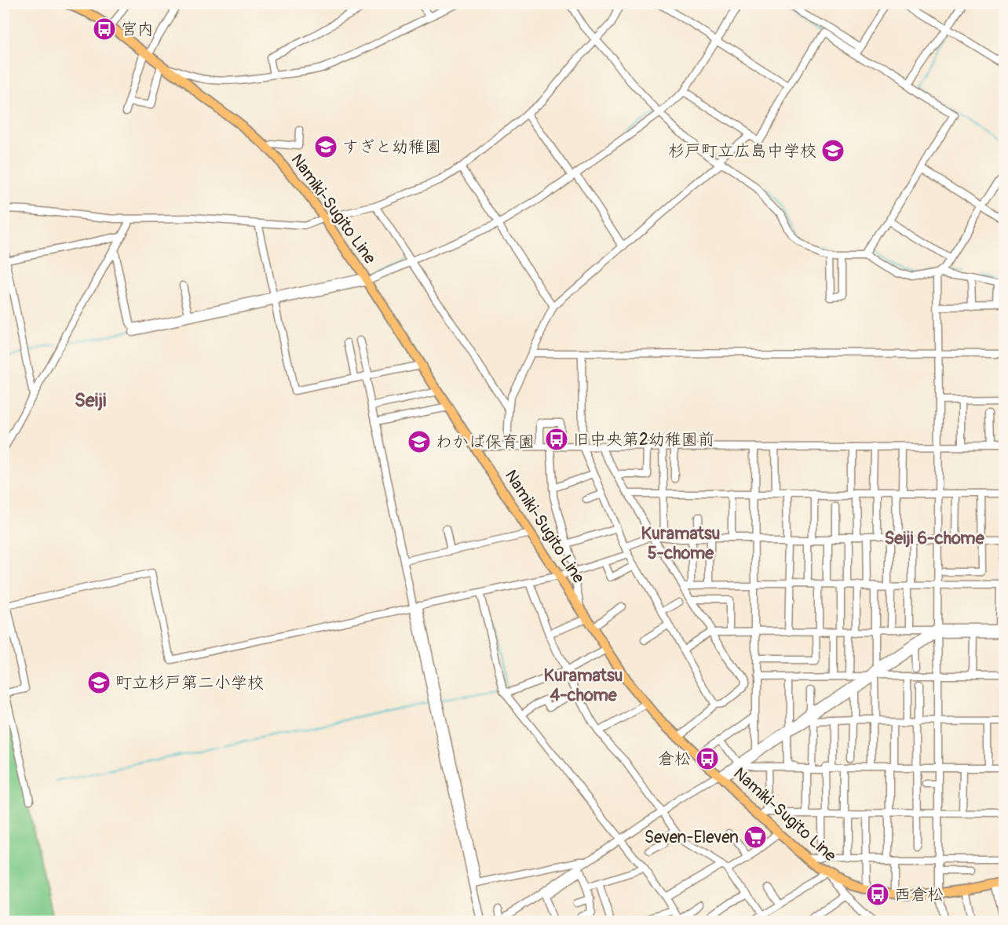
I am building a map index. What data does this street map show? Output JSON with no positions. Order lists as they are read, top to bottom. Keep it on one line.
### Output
{"streets":{"main road":["Namiki-Sugito Line"]},"districts":["Seiji","Kuramatsu 5-chome","Seiji 6-chome","Kuramatsu 4-chome"],"places":{"bus stop":["宮内","旧中央第2幼稚園前","倉松","西倉松"],"school or university":["すぎと幼稚園","杉戸町立広島中学校","わかば保育園","町立杉戸第二小学校"],"supermarket":["Seven-Eleven"]}}
